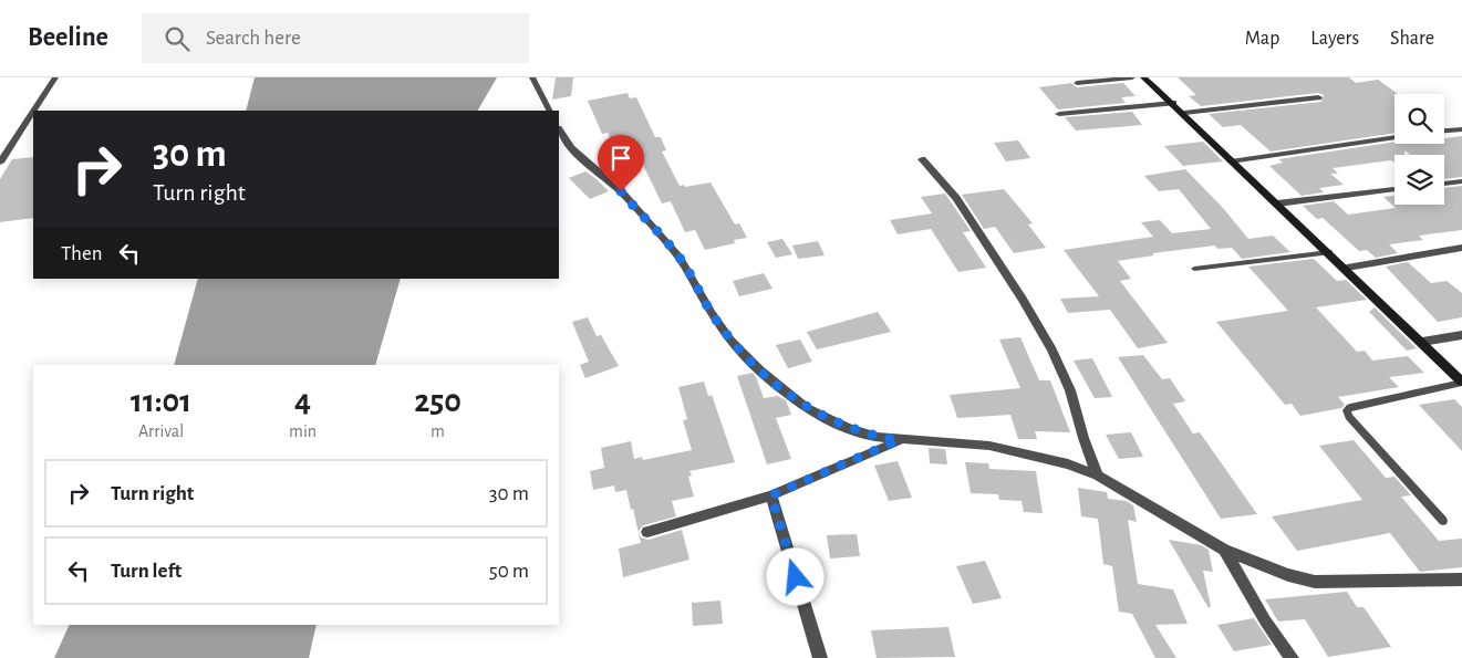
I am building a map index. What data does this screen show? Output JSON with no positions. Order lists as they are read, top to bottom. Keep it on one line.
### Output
{"page":{"header":"Beeline","search":"Search here","nav":["Map","Layers","Share"],"turn":["30 m","Turn right"],"then":"Then","eta":["11:01","Arrival","4","min","250","m"],"list":[{"name":"Turn right","value":"30 m"},{"name":"Turn left","value":"50 m"}]}}
